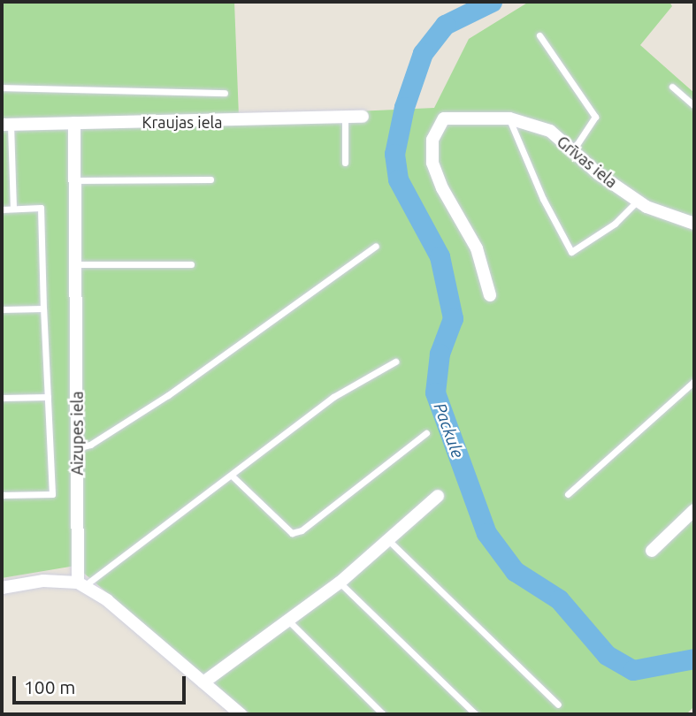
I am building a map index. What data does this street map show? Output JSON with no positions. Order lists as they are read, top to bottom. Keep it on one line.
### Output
{"streets":{"street":["Kraujas iela","Grīvas iela","Aizupes iela"]},"crossings":[["Kraujas iela","Aizupes iela"]],"water":["Packule"],"scale_bar":"100 m"}
